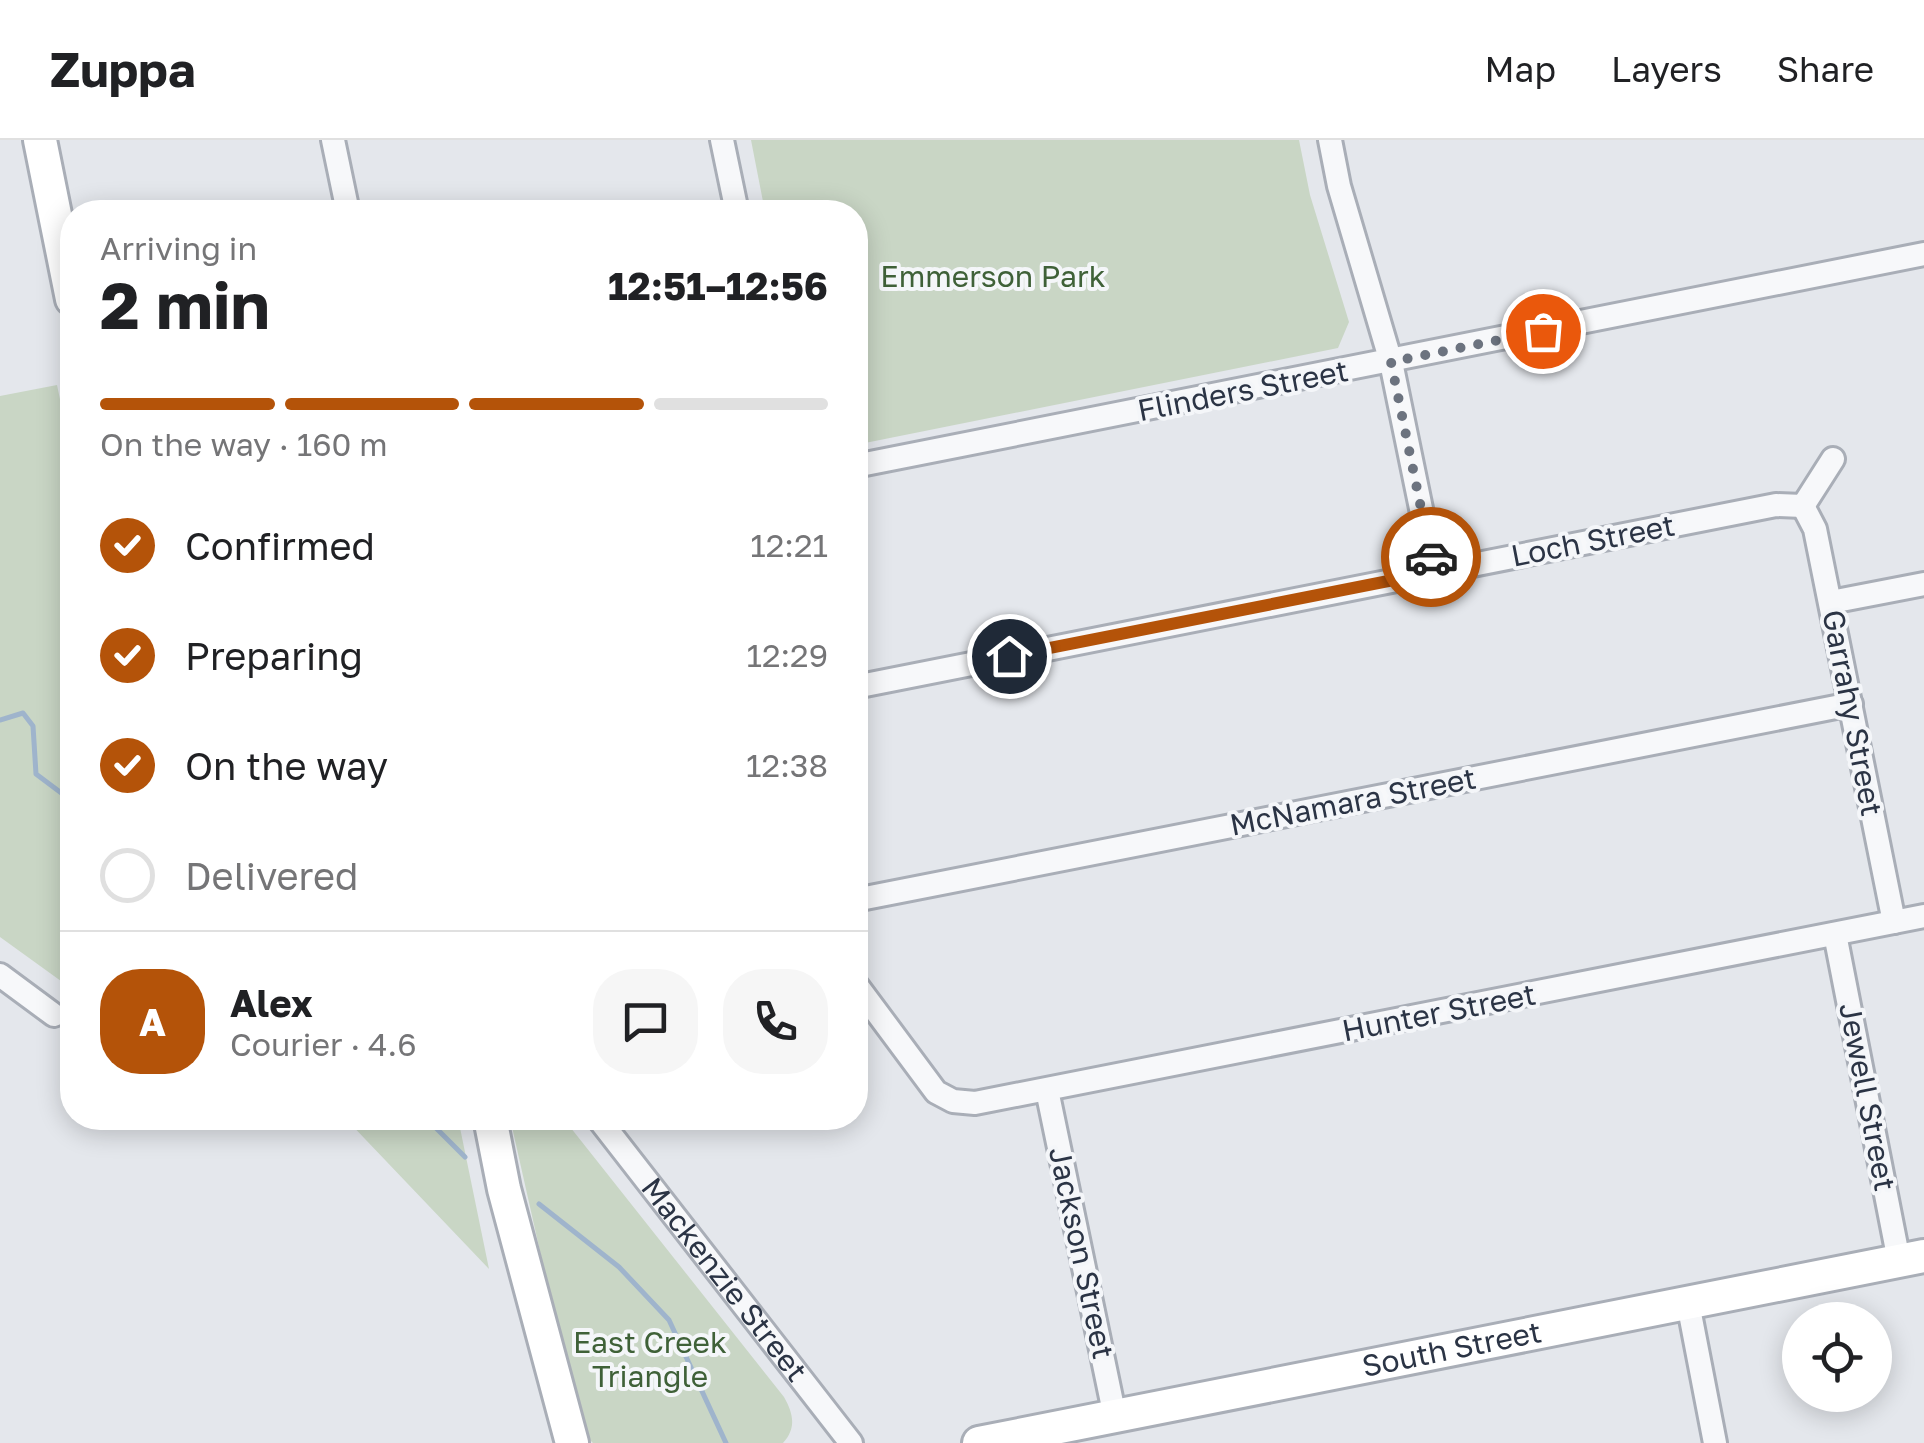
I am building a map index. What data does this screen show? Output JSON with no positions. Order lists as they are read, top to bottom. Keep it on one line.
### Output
{"streets":{"street":["Flinders Street","Loch Street","Garrahy Street","McNamara Street","Hunter Street","Jewell Street","Jackson Street","Mackenzie Street","South Street"]},"crossings":[["Loch Street","Garrahy Street"],["Garrahy Street","McNamara Street"],["Garrahy Street","Hunter Street"],["Hunter Street","Jewell Street"],["Hunter Street","Jackson Street"],["Jewell Street","South Street"],["Jackson Street","South Street"]],"parks":["Emmerson Park","East Creek Triangle"],"page":{"header":"Zuppa","nav":["Map","Layers","Share"],"heading":["2 min","Arriving in","12:51–12:56"],"panel":["Alex","Courier · 4.6"],"bar":"On the way · 160 m","list":[["Confirmed","12:21"],["Preparing","12:29"],["On the way","12:38"],"Delivered"],"round":"A"}}
